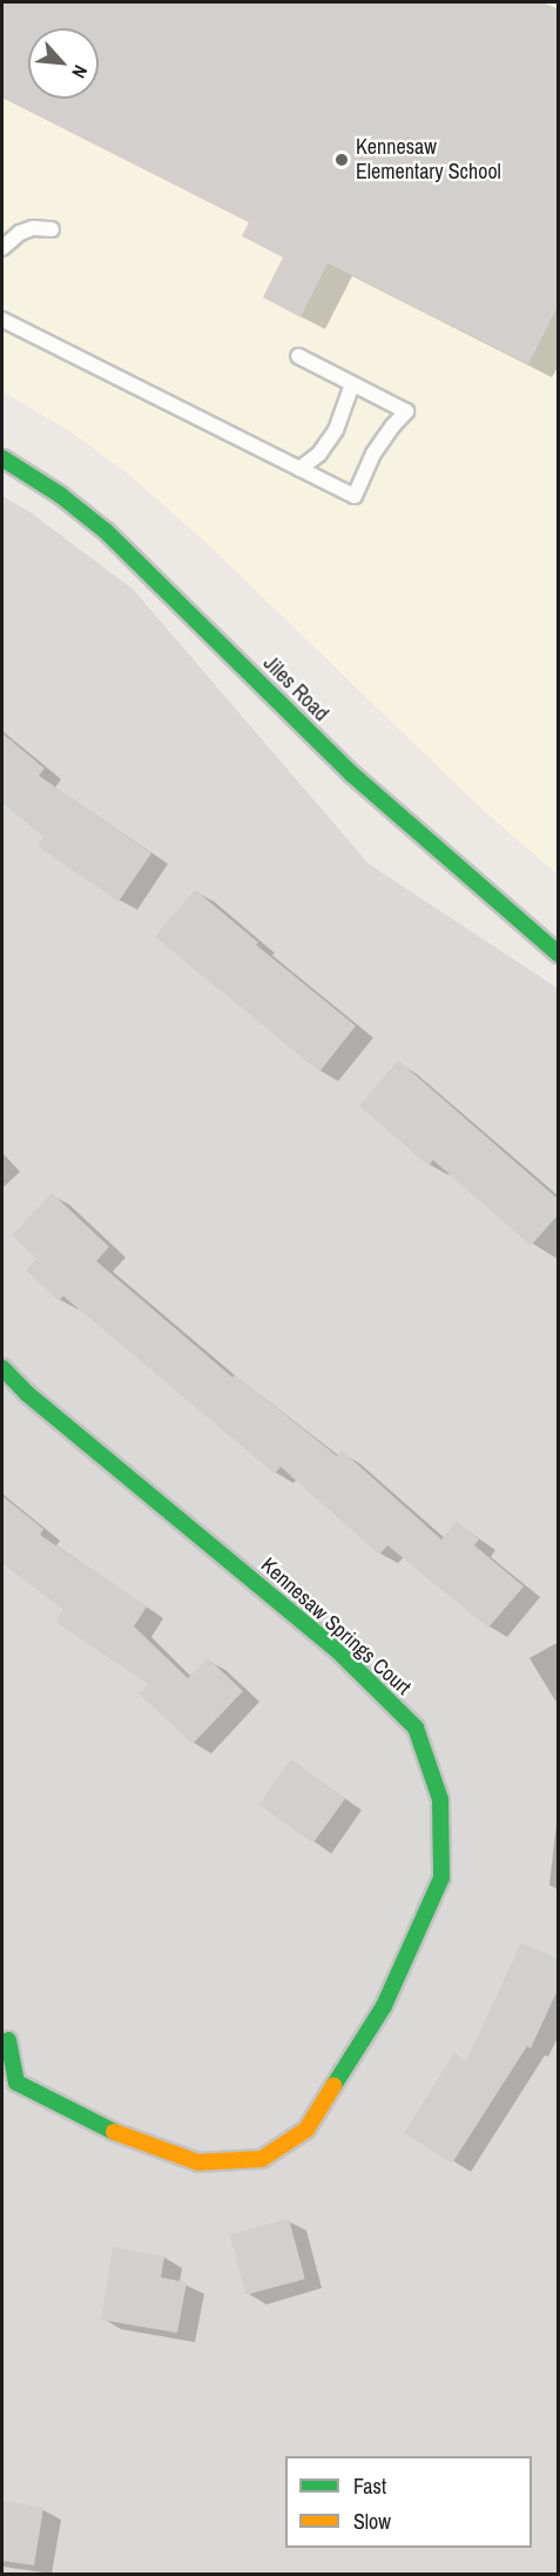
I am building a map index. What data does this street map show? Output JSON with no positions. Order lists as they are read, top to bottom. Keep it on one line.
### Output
{"streets":{"street":["Jiles Road","Kennesaw Springs Court"]},"places":["Kennesaw Elementary School"],"legend":["Fast","Slow"],"north":"bottom right"}
